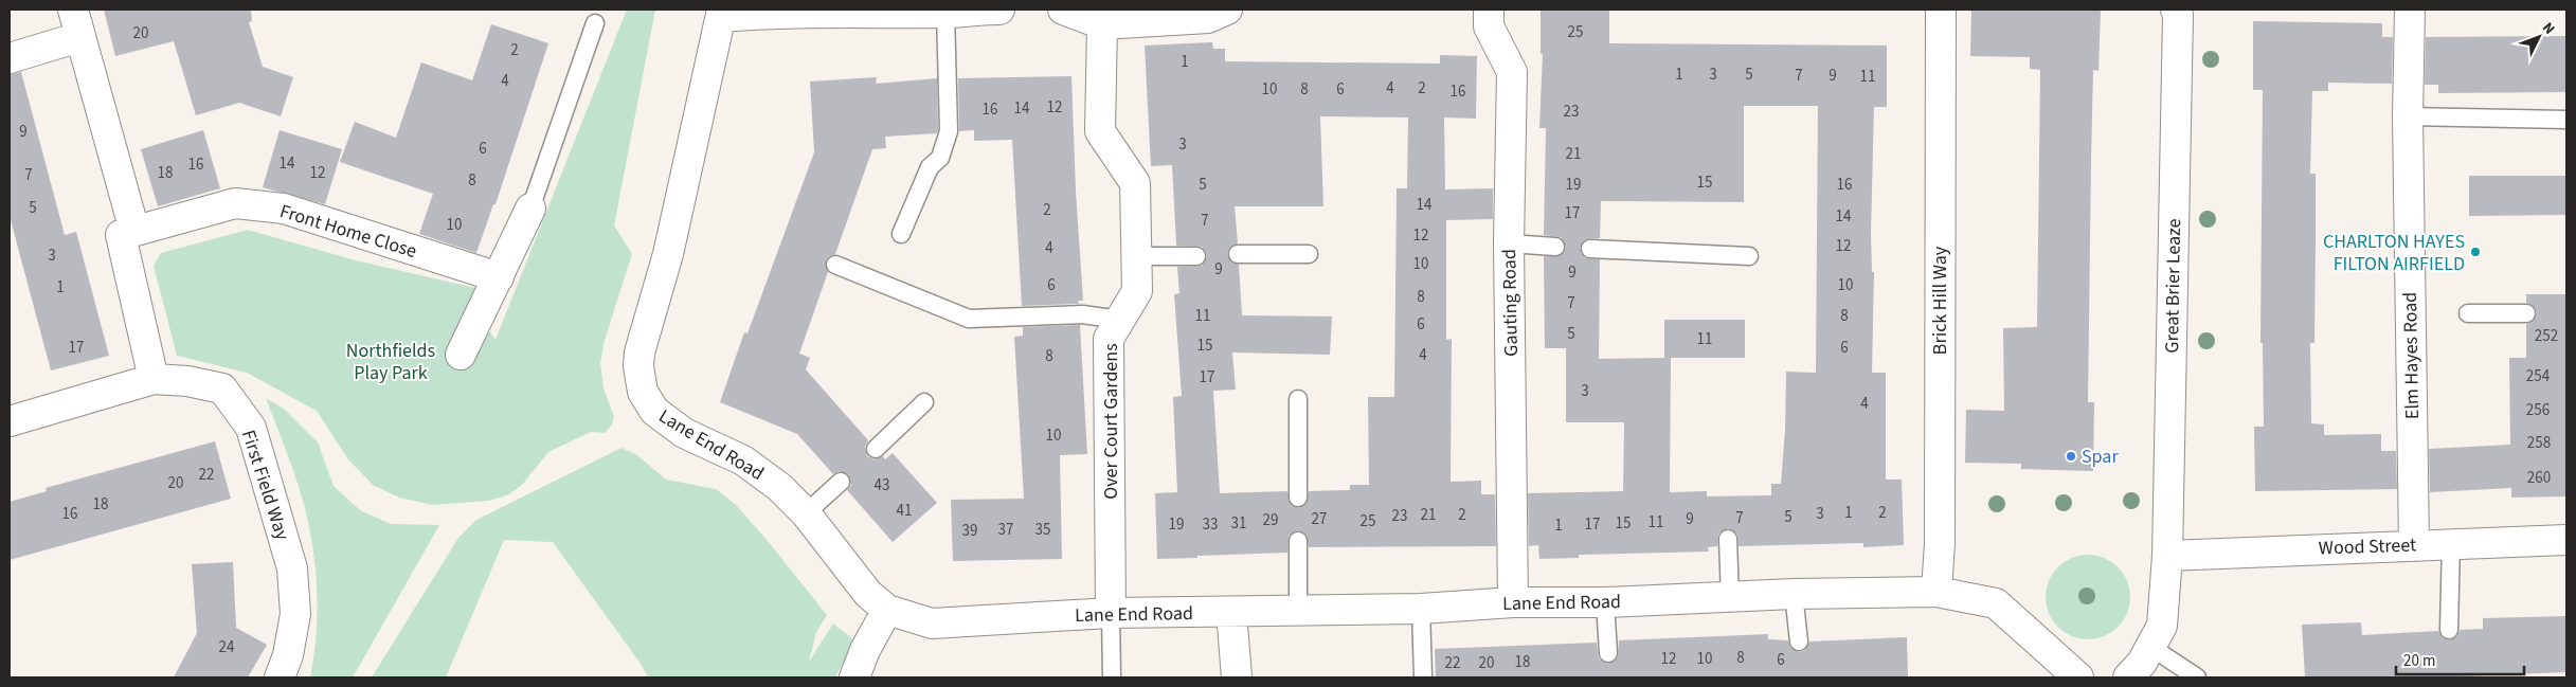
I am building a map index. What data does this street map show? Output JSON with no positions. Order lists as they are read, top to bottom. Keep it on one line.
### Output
{"streets":{"street":["Front Home Close","Great Brier Leaze","Brick Hill Way","Gauting Road","Elm Hayes Road","Over Court Gardens","Lane End Road","First Field Way","Wood Street"]},"crossings":[["Great Brier Leaze","Wood Street"],["Brick Hill Way","Lane End Road"],["Gauting Road","Lane End Road"],["Elm Hayes Road","Wood Street"],["Over Court Gardens","Lane End Road"]],"parks":["Northfields Play Park"],"places":["CHARLTON HAYES FILTON AIRFIELD","Spar"],"house_numbers":["25","20","2","1","1","3","5","7","9","11","4","4","2","10","8","6","16","12","14","16","23","9","3","6","21","14","16","18","12","7","8","15","5","19","16","14","5","2","17","14","7","10","12","12","4","3","10","9","9","6","10","1","8","7","11","8","6","5","252","11","15","17","6","4","8","254","17","3","4","256","10","258","22","260","20","43","18","41","1","2","16","3","21","2","23","5","7","27","9","29","25","11","31","15","19","33","17","1","37","35","39","24","8","12","10","6","18","22","20"],"scale_bar":"20 m","north":"top right"}
